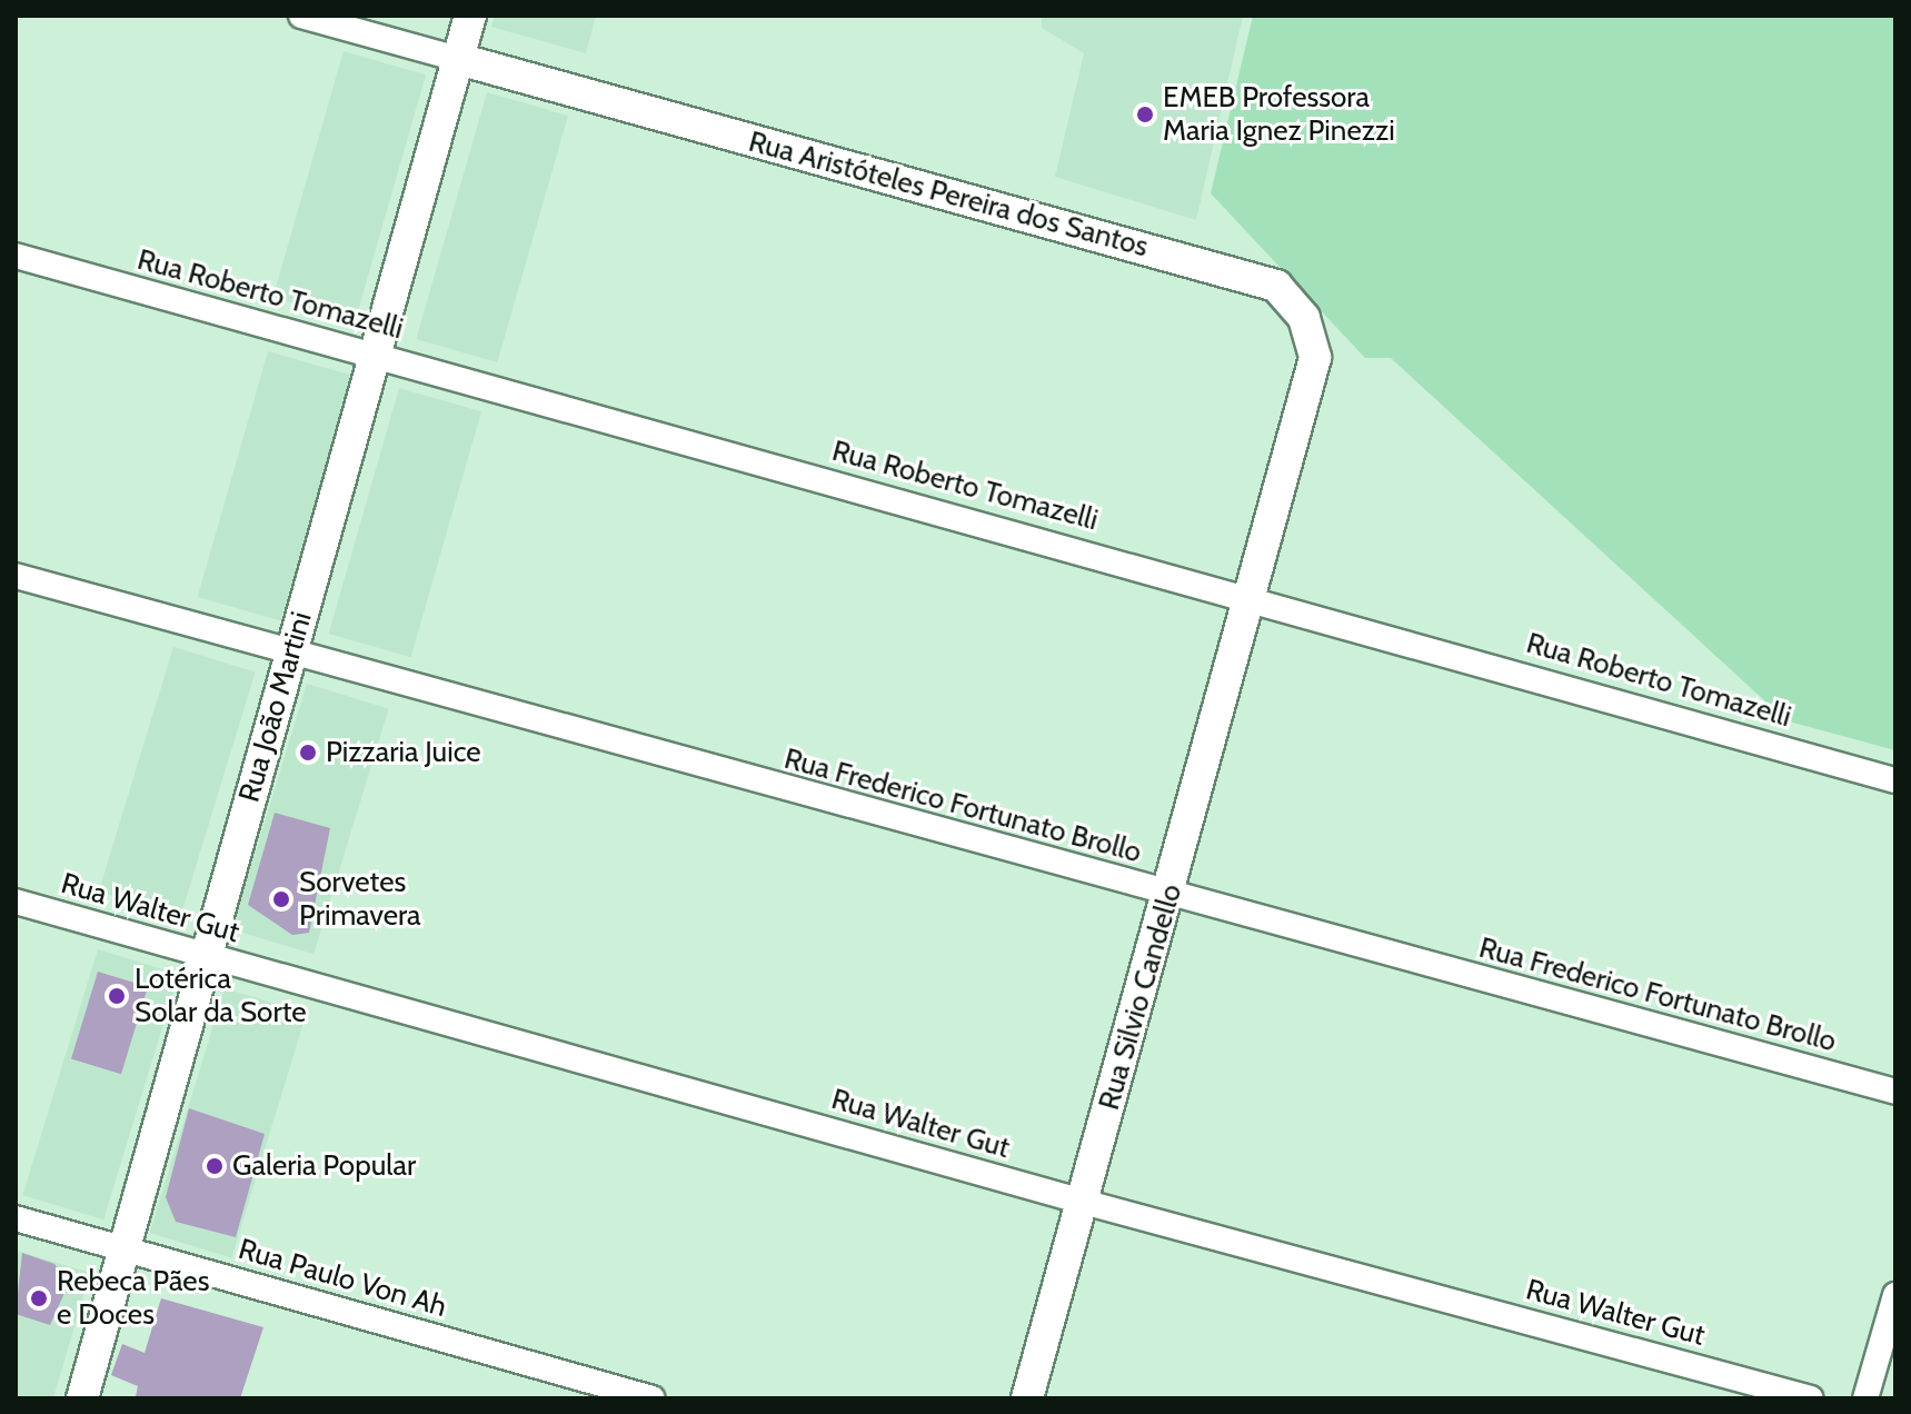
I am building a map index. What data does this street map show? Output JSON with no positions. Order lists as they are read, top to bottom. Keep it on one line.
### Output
{"streets":{"street":["Rua Aristóteles Pereira dos Santos","Rua Roberto Tomazelli","Rua João Martini","Rua Frederico Fortunato Brollo","Rua Walter Gut","Rua Silvio Candello","Rua Paulo Von Ah"]},"crossings":[["Rua Aristóteles Pereira dos Santos","Rua Roberto Tomazelli"],["Rua Aristóteles Pereira dos Santos","Rua João Martini"],["Rua Aristóteles Pereira dos Santos","Rua Silvio Candello"],["Rua Roberto Tomazelli","Rua João Martini"],["Rua Roberto Tomazelli","Rua Silvio Candello"],["Rua João Martini","Rua Frederico Fortunato Brollo"],["Rua João Martini","Rua Walter Gut"],["Rua João Martini","Rua Paulo Von Ah"],["Rua Frederico Fortunato Brollo","Rua Silvio Candello"],["Rua Walter Gut","Rua Silvio Candello"]],"places":["EMEB Professora Maria Ignez Pinezzi","Pizzaria Juice","Sorvetes Primavera","Lotérica Solar da Sorte","Galeria Popular","Rebeca Pães e Doces"]}
